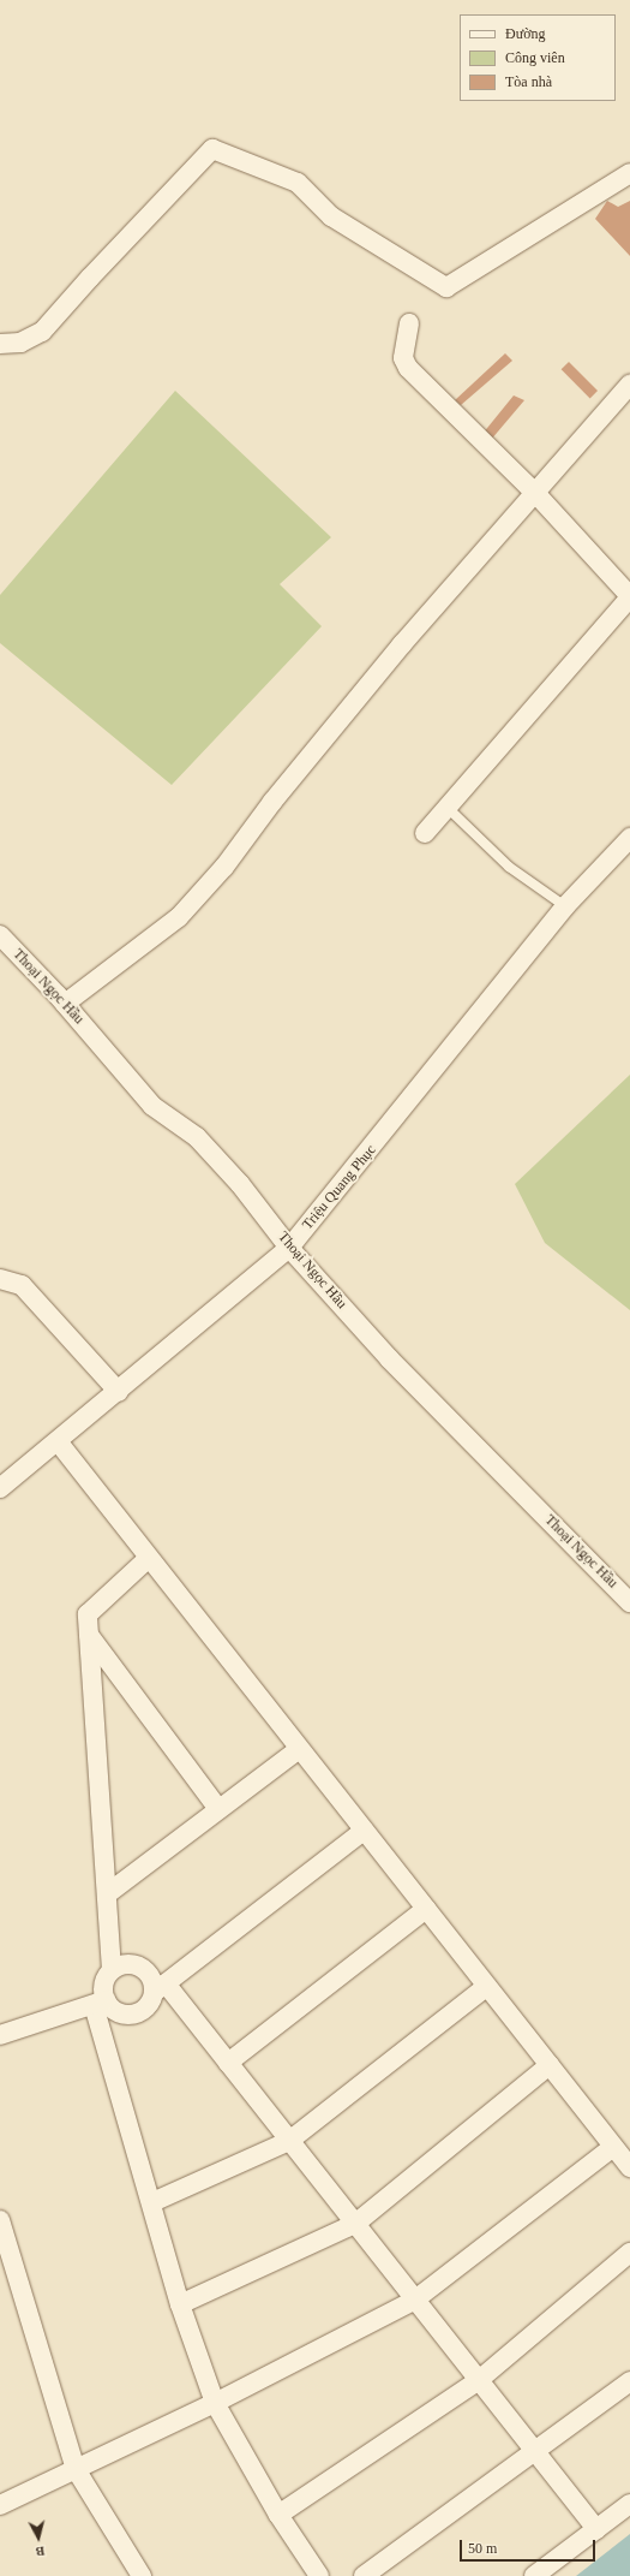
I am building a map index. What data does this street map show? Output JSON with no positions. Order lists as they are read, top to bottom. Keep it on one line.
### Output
{"streets":{"street":["Thoại Ngọc Hầu","Triệu Quang Phục"]},"crossings":[["Thoại Ngọc Hầu","Triệu Quang Phục"]],"legend":["Đường","Công viên","Tòa nhà"],"scale_bar":"50 m","north":"bottom"}
